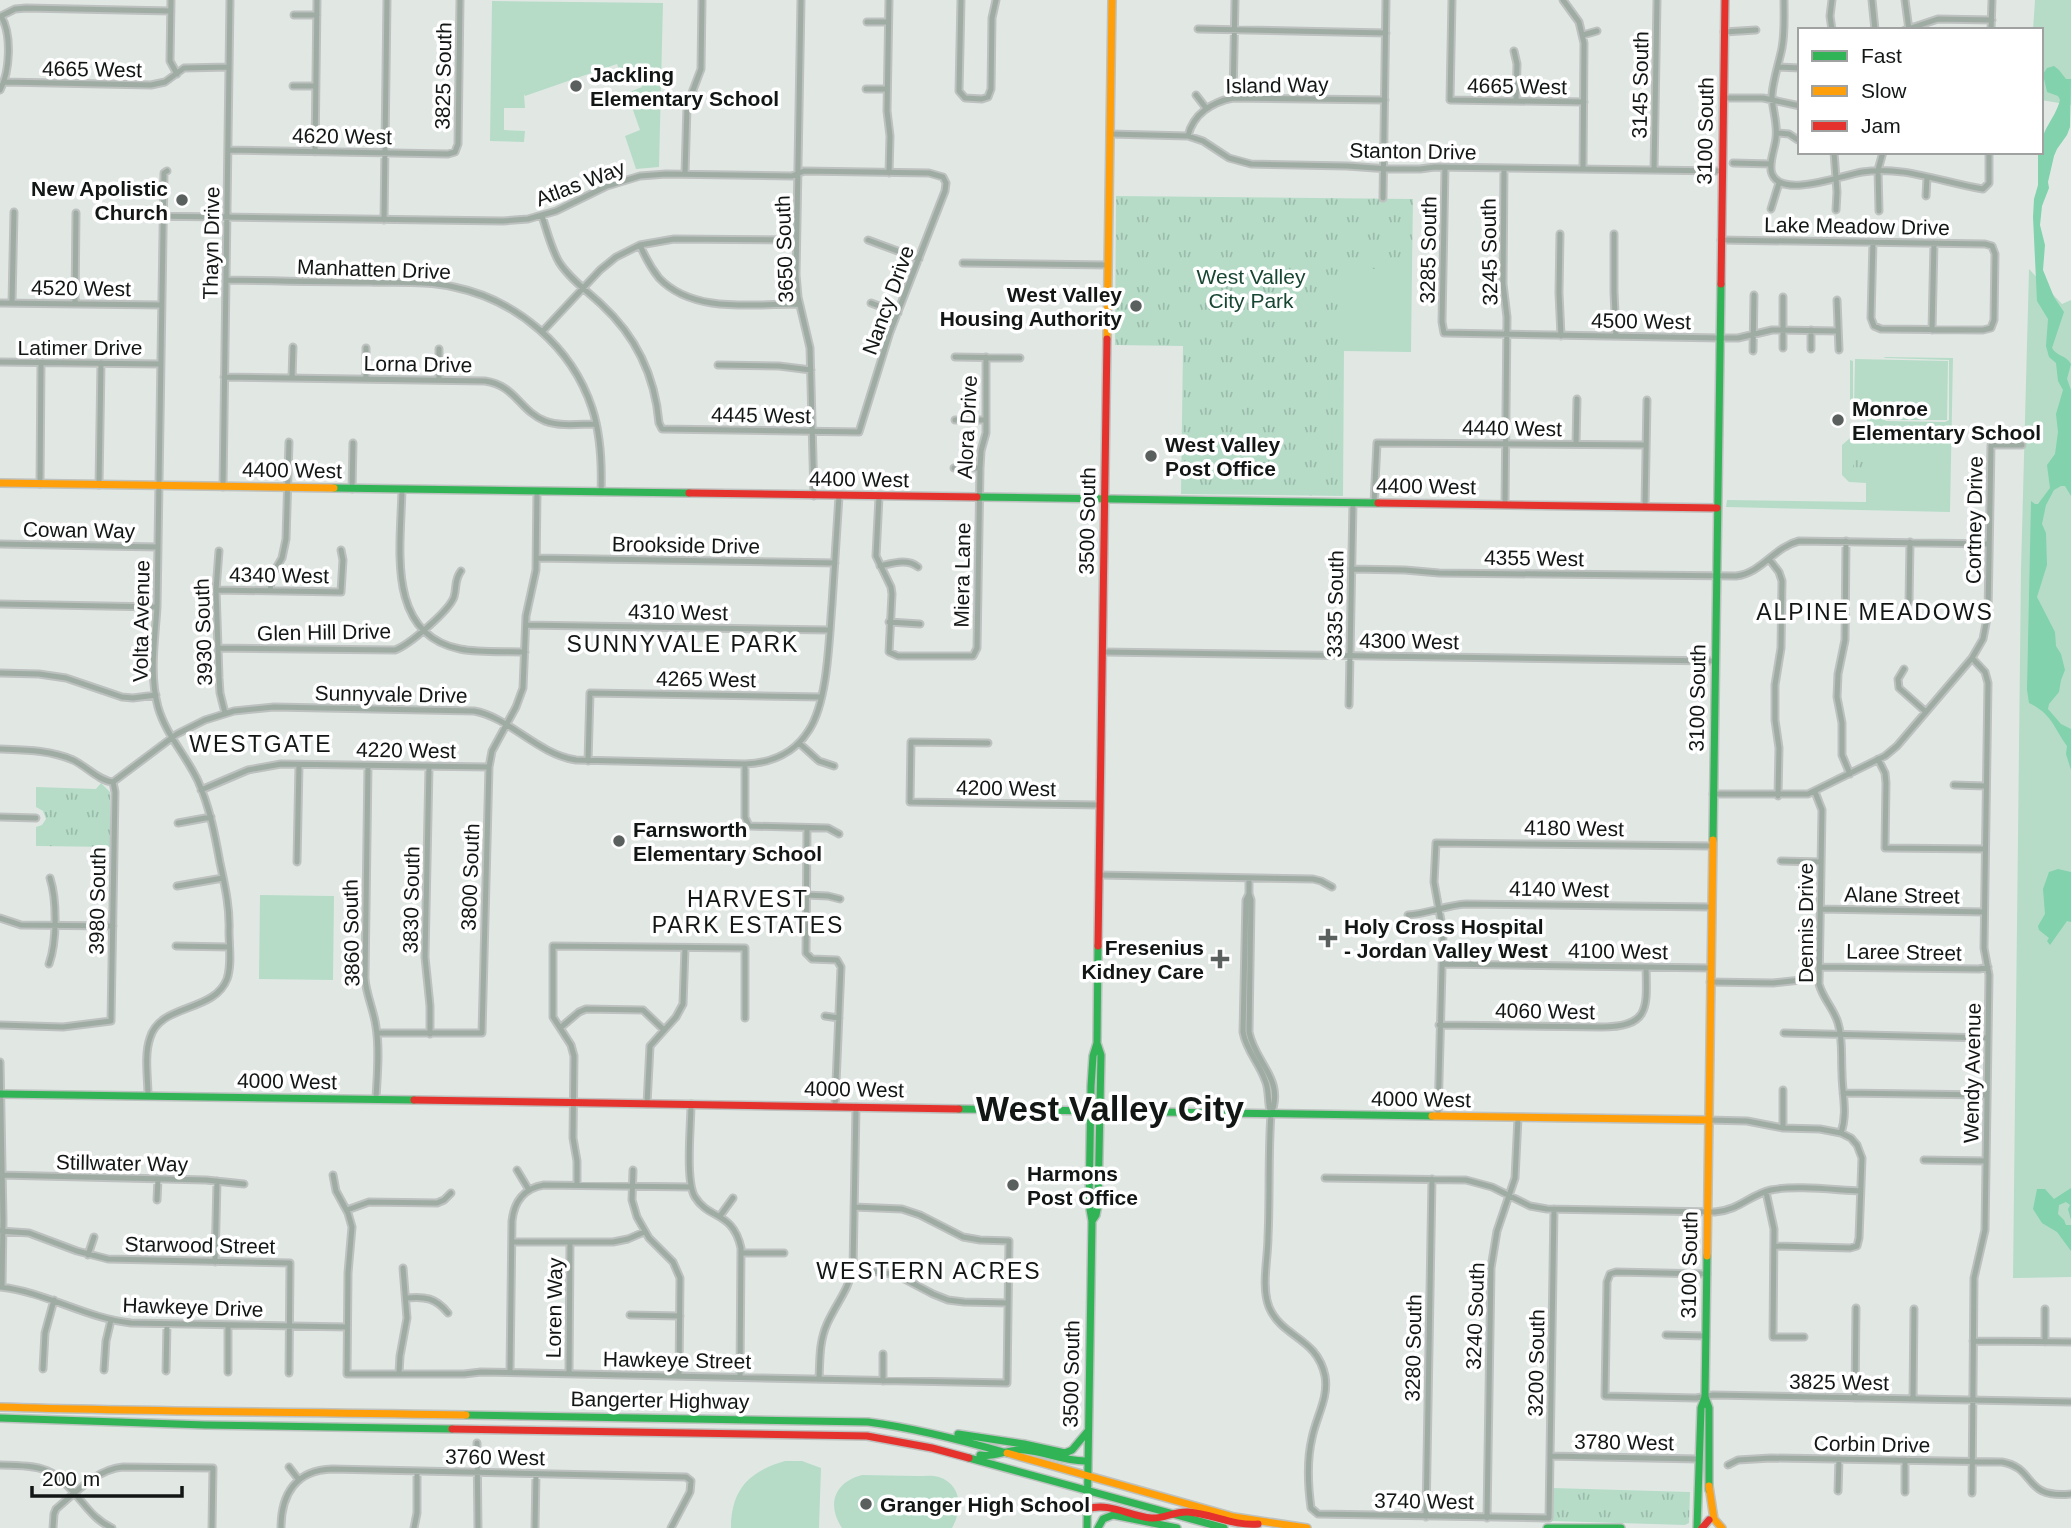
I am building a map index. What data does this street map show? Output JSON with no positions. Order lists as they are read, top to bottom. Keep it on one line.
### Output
{"streets":{"main road":["3100 South","4400 West","3500 South","4000 West","Bangerter Highway"],"street":["4665 West","3825 South","Island Way","3145 South","4620 West","Stanton Drive","Atlas Way","Lake Meadow Drive","Thayn Drive","3650 South","3285 South","3245 South","Manhatten Drive","4520 West","Nancy Drive","4500 West","Latimer Drive","Lorna Drive","4445 West","Alora Drive","4440 West","Cortney Drive","Cowan Way","Brookside Drive","4355 West","4340 West","Miera Lane","3335 South","4310 West","Volta Avenue","3930 South","Glen Hill Drive","4300 West","4265 West","Sunnyvale Drive","4220 West","4200 West","4180 West","3800 South","4140 West","Alane Street","3830 South","3980 South","Dennis Drive","3860 South","4100 West","Laree Street","4060 West","Wendy Avenue","Stillwater Way","Starwood Street","Hawkeye Drive","Loren Way","3240 South","3280 South","Hawkeye Street","3200 South","3825 West","3780 West","Corbin Drive","3760 West","3740 West"]},"crossings":[["4665 West","Thayn Drive"],["3825 South","4620 West"],["Island Way","Stanton Drive"],["3145 South","Stanton Drive"],["3100 South","Stanton Drive"],["3100 South","Lake Meadow Drive"],["3100 South","4500 West"],["3100 South","4400 West"],["3100 South","Cortney Drive"],["3100 South","4355 West"],["3100 South","4300 West"],["3100 South","4180 West"],["3100 South","4140 West"],["3100 South","4100 West"],["3100 South","4000 West"],["3100 South","3825 West"],["3100 South","3780 West"],["4620 West","Thayn Drive"],["Stanton Drive","3285 South"],["Stanton Drive","3245 South"],["Stanton Drive","3500 South"],["Atlas Way","Thayn Drive"],["Atlas Way","3650 South"],["Atlas Way","Nancy Drive"],["Atlas Way","Volta Avenue"],["Thayn Drive","Manhatten Drive"],["Thayn Drive","Lorna Drive"],["Thayn Drive","4400 West"],["3650 South","4445 West"],["3650 South","4400 West"],["3285 South","4500 West"],["3245 South","4500 West"],["Manhatten Drive","Lorna Drive"],["Manhatten Drive","4400 West"],["4520 West","Volta Avenue"],["Nancy Drive","4445 West"],["Latimer Drive","Volta Avenue"],["Alora Drive","4400 West"],["Alora Drive","Miera Lane"],["4440 West","4400 West"],["4400 West","3500 South"],["4400 West","Miera Lane"],["4400 West","3335 South"],["4400 West","Volta Avenue"],["4400 West","Sunnyvale Drive"],["4400 West","3800 South"],["Cortney Drive","4355 West"],["Cortney Drive","Dennis Drive"],["Cortney Drive","Wendy Avenue"],["3500 South","4300 West"],["3500 South","4200 West"],["3500 South","4000 West"],["3500 South","Bangerter Highway"],["Cowan Way","Volta Avenue"],["Brookside Drive","Sunnyvale Drive"],["Brookside Drive","3800 South"],["4355 West","3335 South"],["4340 West","3930 South"],["3335 South","4300 West"],["4310 West","Sunnyvale Drive"],["4310 West","3800 South"],["Volta Avenue","Sunnyvale Drive"],["Volta Avenue","4220 West"],["Volta Avenue","4000 West"],["3930 South","Glen Hill Drive"],["3930 South","Sunnyvale Drive"],["4265 West","Sunnyvale Drive"],["Sunnyvale Drive","3800 South"],["Sunnyvale Drive","3980 South"],["4220 West","3800 South"],["4220 West","3830 South"],["4220 West","3860 South"],["4180 West","4140 West"],["3800 South","3830 South"],["Alane Street","Dennis Drive"],["Alane Street","Wendy Avenue"],["Dennis Drive","Laree Street"],["3860 South","4000 West"],["4100 West","4060 West"],["Laree Street","Wendy Avenue"],["Wendy Avenue","3825 West"],["Wendy Avenue","Corbin Drive"],["4000 West","3240 South"],["4000 West","3740 West"],["Starwood Street","Hawkeye Drive"],["Hawkeye Drive","Hawkeye Street"],["Loren Way","Hawkeye Street"],["3240 South","3740 West"],["3280 South","3740 West"],["3200 South","3780 West"],["3200 South","3740 West"]],"districts":["ALPINE MEADOWS","SUNNYVALE PARK","WESTGATE","HARVEST PARK ESTATES","West Valley City","WESTERN ACRES"],"parks":["West Valley City Park"],"places":{"other":["Jackling Elementary School","New Apolistic Church","West Valley Housing Authority","Monroe Elementary School","West Valley Post Office","Farnsworth Elementary School","Harmons Post Office","Granger High School"],"health":["Holy Cross Hospital - Jordan Valley West","Fresenius Kidney Care"]},"legend":["Fast","Slow","Jam"],"scale_bar":"200 m"}
